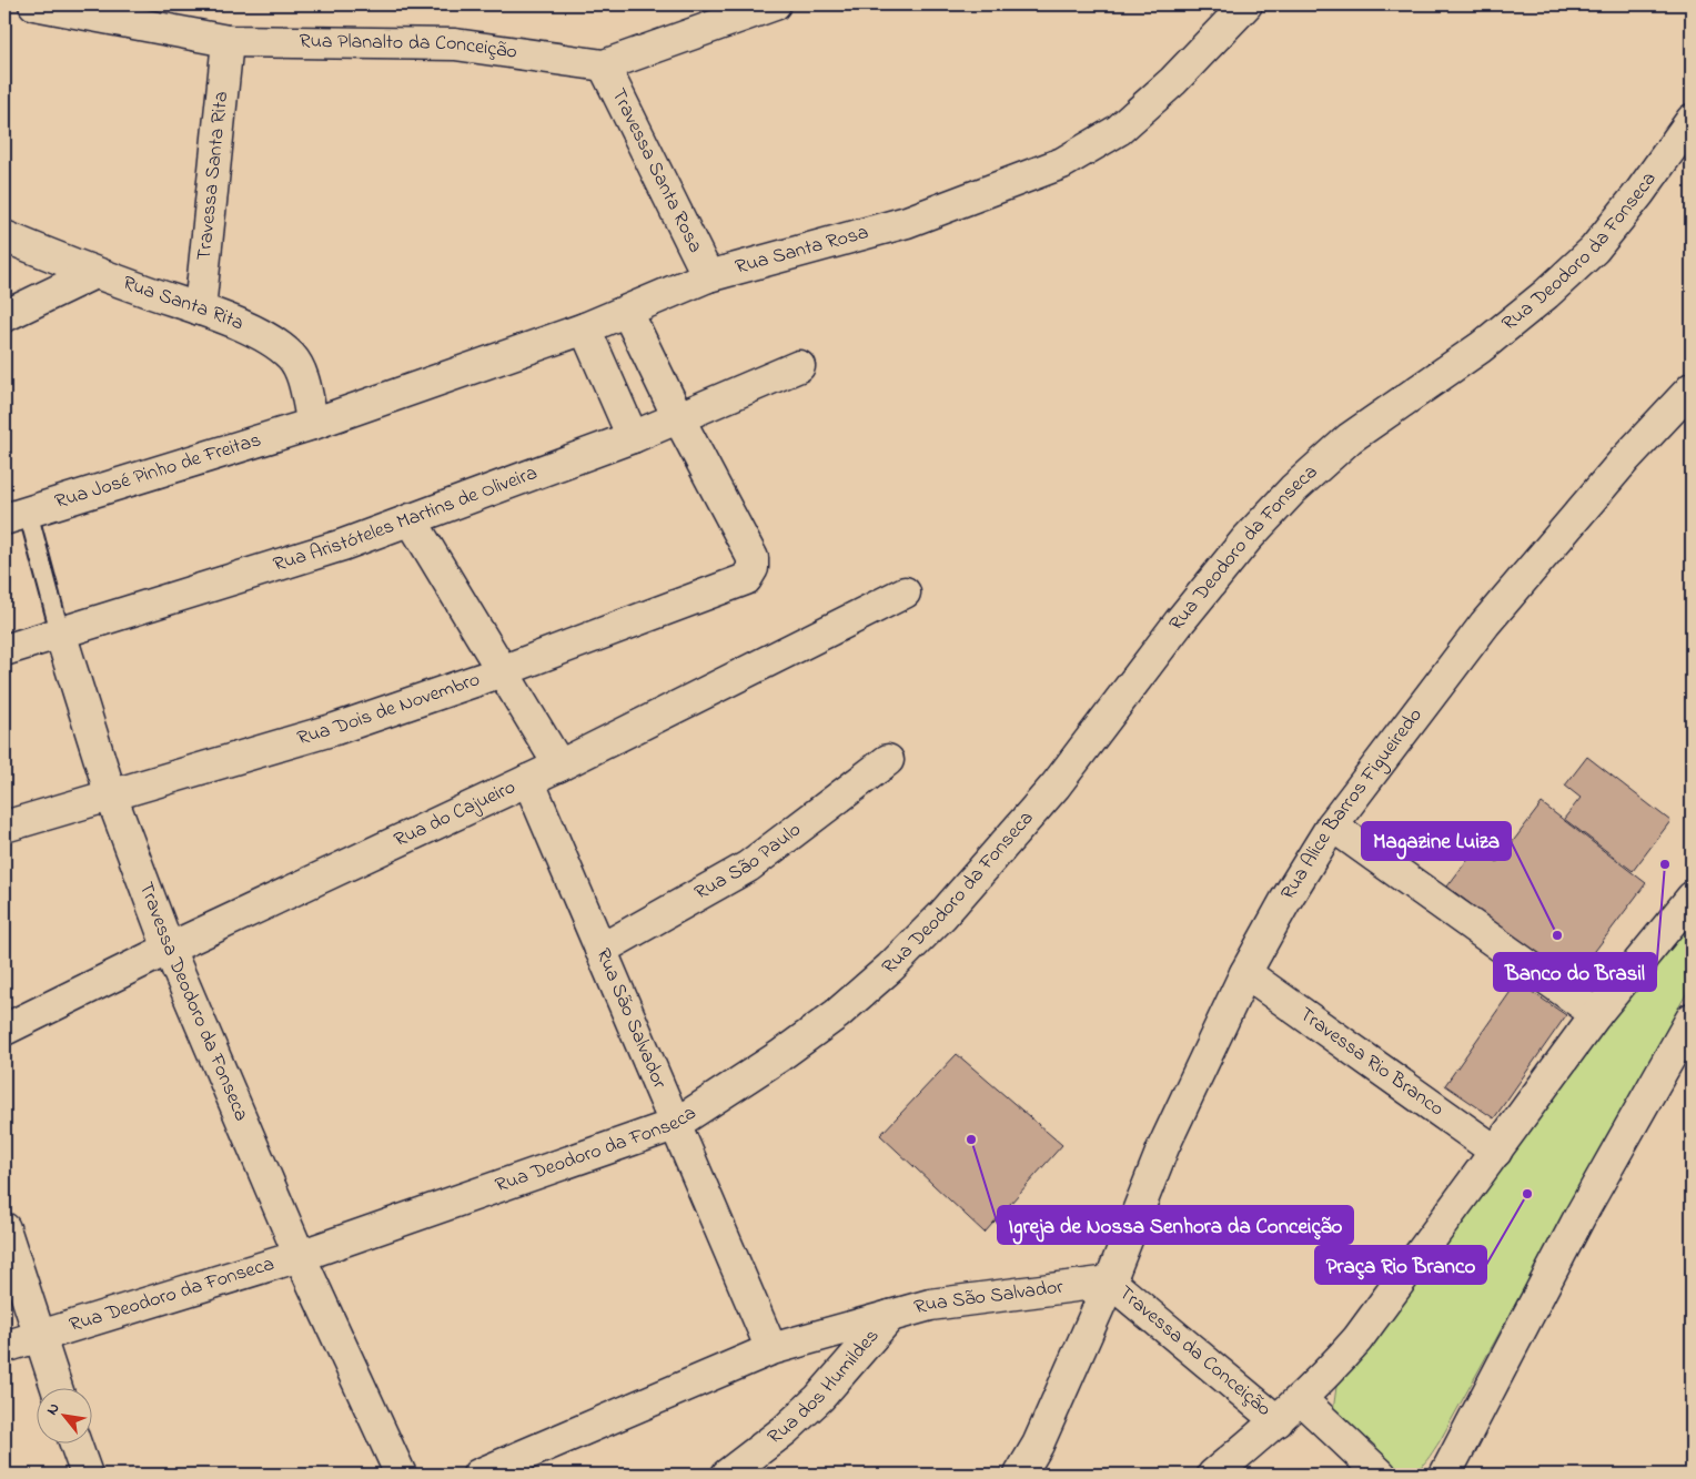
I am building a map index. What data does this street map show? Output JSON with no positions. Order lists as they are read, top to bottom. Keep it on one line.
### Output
{"streets":{"street":["Rua Planalto da Conceição","Travessa Santa Rosa","Travessa Santa Rita","Rua Santa Rosa","Rua Deodoro da Fonseca","Rua Santa Rita","Rua José Pinho de Freitas","Rua Aristóteles Martins de Oliveira","Rua Dois de Novembro","Rua Alice Barros Figueiredo","Rua do Cajueiro","Rua São Paulo","Travessa Deodoro da Fonseca","Rua São Salvador","Travessa Rio Branco","Travessa da Conceição","Rua dos Humildes"]},"crossings":[["Rua Planalto da Conceição","Travessa Santa Rosa"],["Rua Planalto da Conceição","Travessa Santa Rita"],["Travessa Santa Rosa","Rua Santa Rosa"],["Travessa Santa Rita","Rua Santa Rita"],["Rua Santa Rosa","Rua Santa Rita"],["Rua Santa Rosa","Rua José Pinho de Freitas"],["Rua Deodoro da Fonseca","Travessa Deodoro da Fonseca"],["Rua Deodoro da Fonseca","Rua São Salvador"],["Rua Santa Rita","Rua José Pinho de Freitas"],["Rua José Pinho de Freitas","Travessa Deodoro da Fonseca"],["Rua Aristóteles Martins de Oliveira","Rua Dois de Novembro"],["Rua Aristóteles Martins de Oliveira","Travessa Deodoro da Fonseca"],["Rua Dois de Novembro","Travessa Deodoro da Fonseca"],["Rua Alice Barros Figueiredo","Rua São Salvador"],["Rua Alice Barros Figueiredo","Travessa Rio Branco"],["Rua Alice Barros Figueiredo","Travessa da Conceição"],["Rua do Cajueiro","Travessa Deodoro da Fonseca"],["Rua do Cajueiro","Rua São Salvador"],["Rua São Paulo","Rua São Salvador"],["Rua São Salvador","Travessa da Conceição"],["Rua São Salvador","Rua dos Humildes"]],"places":["Banco do Brasil","Magazine Luiza","Igreja de Nossa Senhora da Conceição","Praça Rio Branco"],"north":"top left"}
